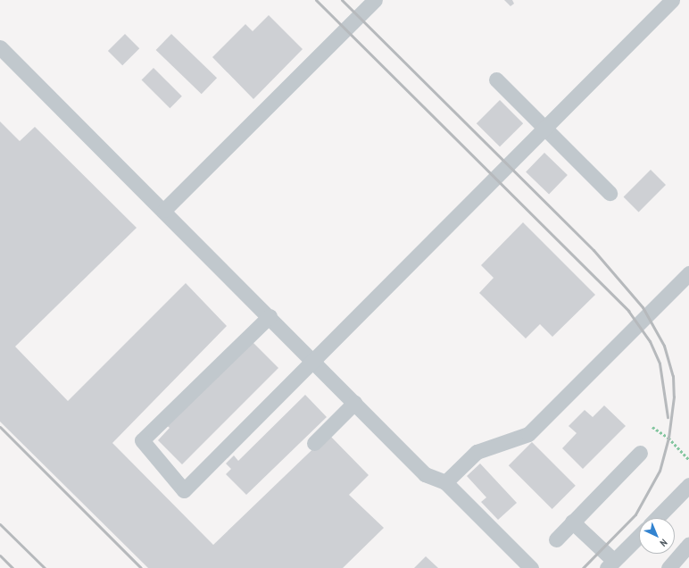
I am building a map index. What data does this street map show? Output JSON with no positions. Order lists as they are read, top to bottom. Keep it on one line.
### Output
{"north":"bottom right"}
